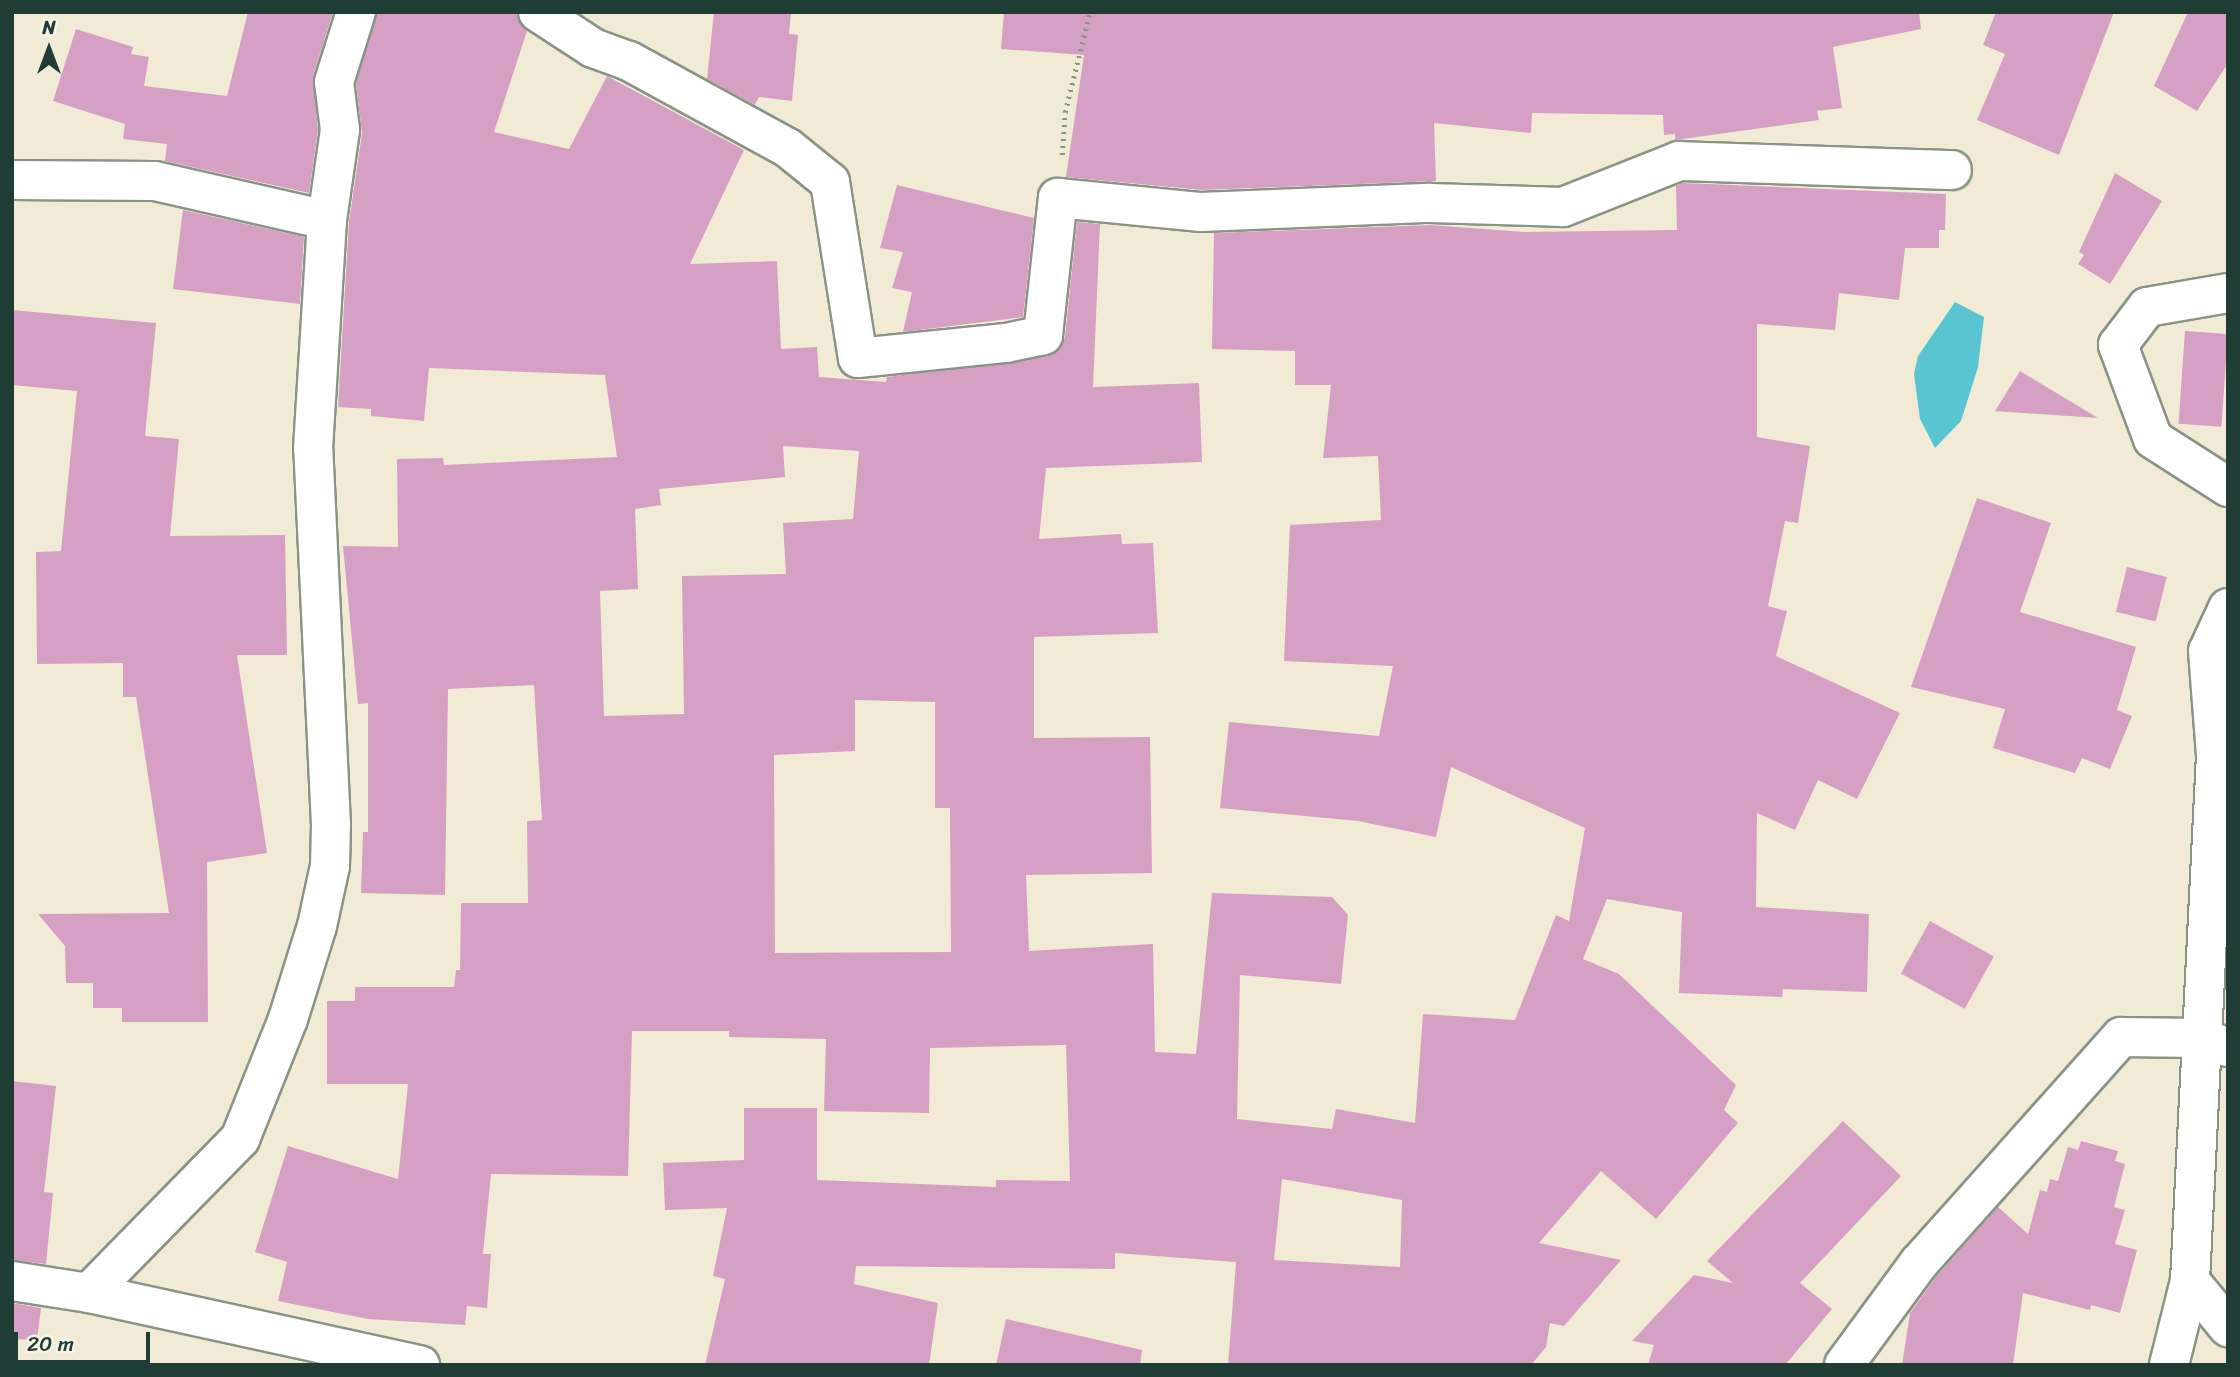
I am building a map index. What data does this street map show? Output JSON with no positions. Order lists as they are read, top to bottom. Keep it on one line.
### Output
{"scale_bar":"20 m","north":"top"}
